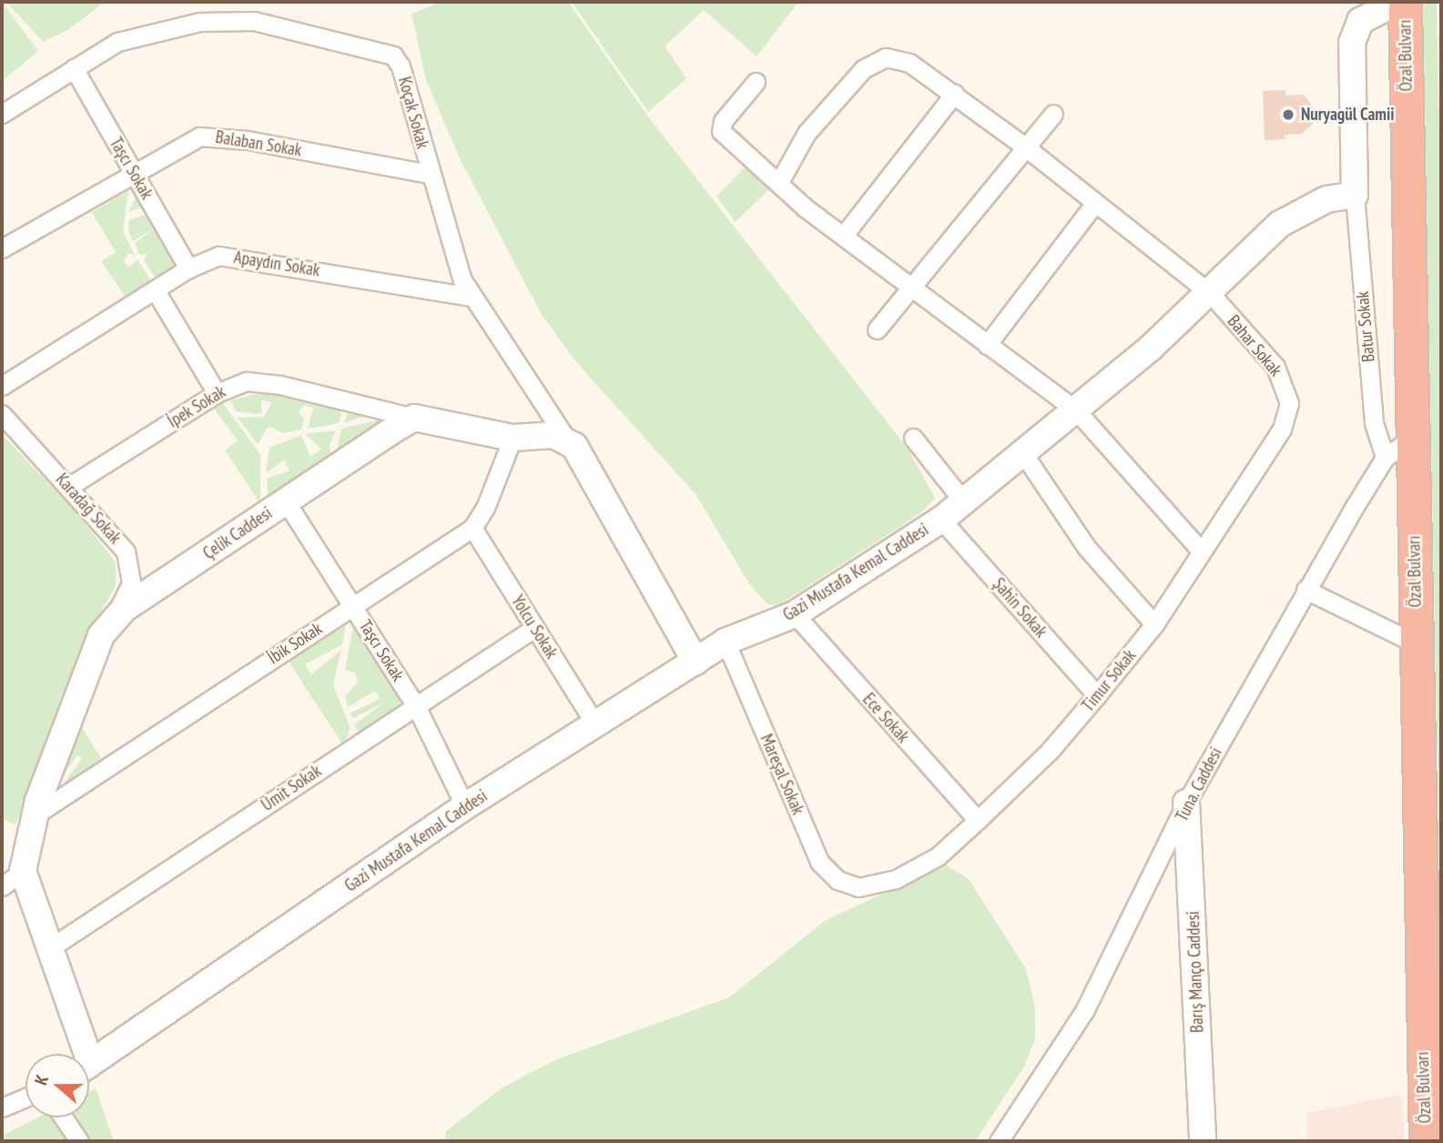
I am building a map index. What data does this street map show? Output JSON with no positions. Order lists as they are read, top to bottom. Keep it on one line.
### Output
{"streets":{"highway":["Özal Bulvarı"],"street":["Koçak Sokak","Balaban Sokak","Taşcı Sokak","Apaydın Sokak","Batur Sokak","Bahar Sokak","İpek Sokak","Karadağ Sokak","Çelik Caddesi","Gazi Mustafa Kemal Caddesi","Şahin Sokak","Yolcu Sokak","İbik Sokak","Timur Sokak","Ece Sokak","Mareşal Sokak","Tuna. Caddesi","Ümit Sokak","Barış Manço Caddesi"]},"crossings":[["Özal Bulvarı","Tuna. Caddesi"],["Koçak Sokak","Balaban Sokak"],["Koçak Sokak","Taşcı Sokak"],["Koçak Sokak","Apaydın Sokak"],["Balaban Sokak","Taşcı Sokak"],["Taşcı Sokak","Apaydın Sokak"],["Taşcı Sokak","Çelik Caddesi"],["Taşcı Sokak","Gazi Mustafa Kemal Caddesi"],["Taşcı Sokak","İbik Sokak"],["Taşcı Sokak","Ümit Sokak"],["Batur Sokak","Gazi Mustafa Kemal Caddesi"],["Batur Sokak","Tuna. Caddesi"],["Bahar Sokak","Gazi Mustafa Kemal Caddesi"],["Bahar Sokak","Timur Sokak"],["İpek Sokak","Karadağ Sokak"],["İpek Sokak","Çelik Caddesi"],["Karadağ Sokak","Çelik Caddesi"],["Çelik Caddesi","İbik Sokak"],["Gazi Mustafa Kemal Caddesi","Şahin Sokak"],["Gazi Mustafa Kemal Caddesi","Yolcu Sokak"],["Gazi Mustafa Kemal Caddesi","Ece Sokak"],["Gazi Mustafa Kemal Caddesi","Mareşal Sokak"],["Şahin Sokak","Timur Sokak"],["Yolcu Sokak","İbik Sokak"],["Yolcu Sokak","Ümit Sokak"],["Timur Sokak","Ece Sokak"],["Timur Sokak","Mareşal Sokak"],["Tuna. Caddesi","Barış Manço Caddesi"]],"places":["Nuryagül Camii"],"north":"left"}
